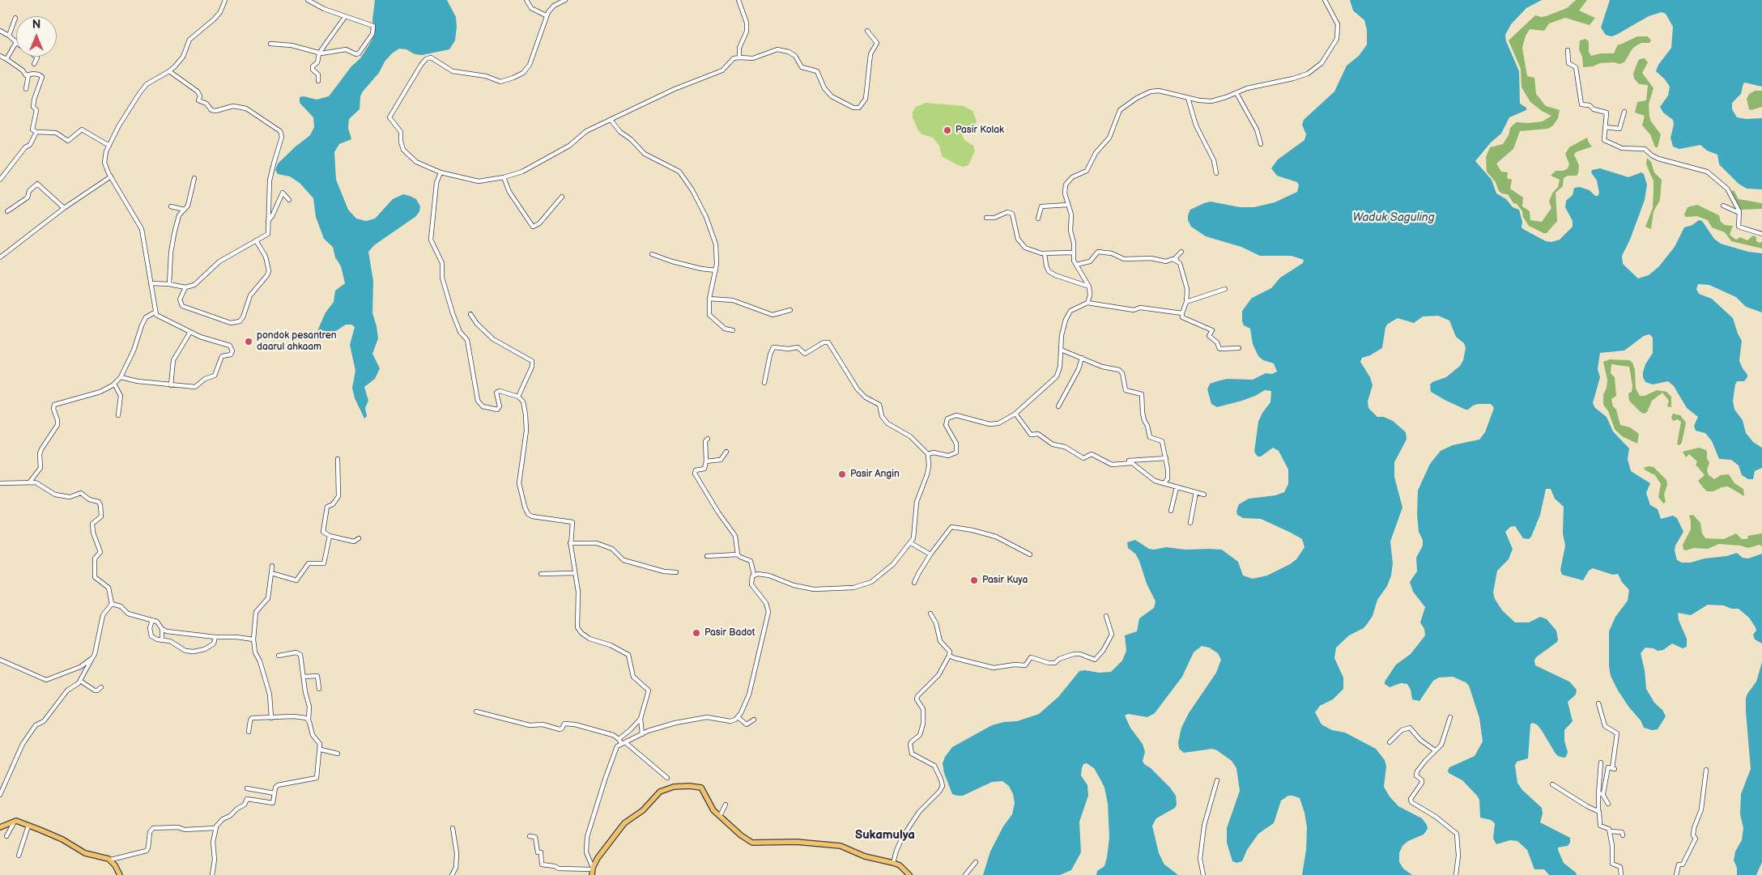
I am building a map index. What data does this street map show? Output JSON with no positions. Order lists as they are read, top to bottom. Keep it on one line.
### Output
{"districts":["Sukamulya"],"water":["Waduk Saguling"],"places":["Pasir Kolak","pondok pesantren daarul ahkaam","Pasir Angin","Pasir Kuya","Pasir Badot"],"north":"top"}
